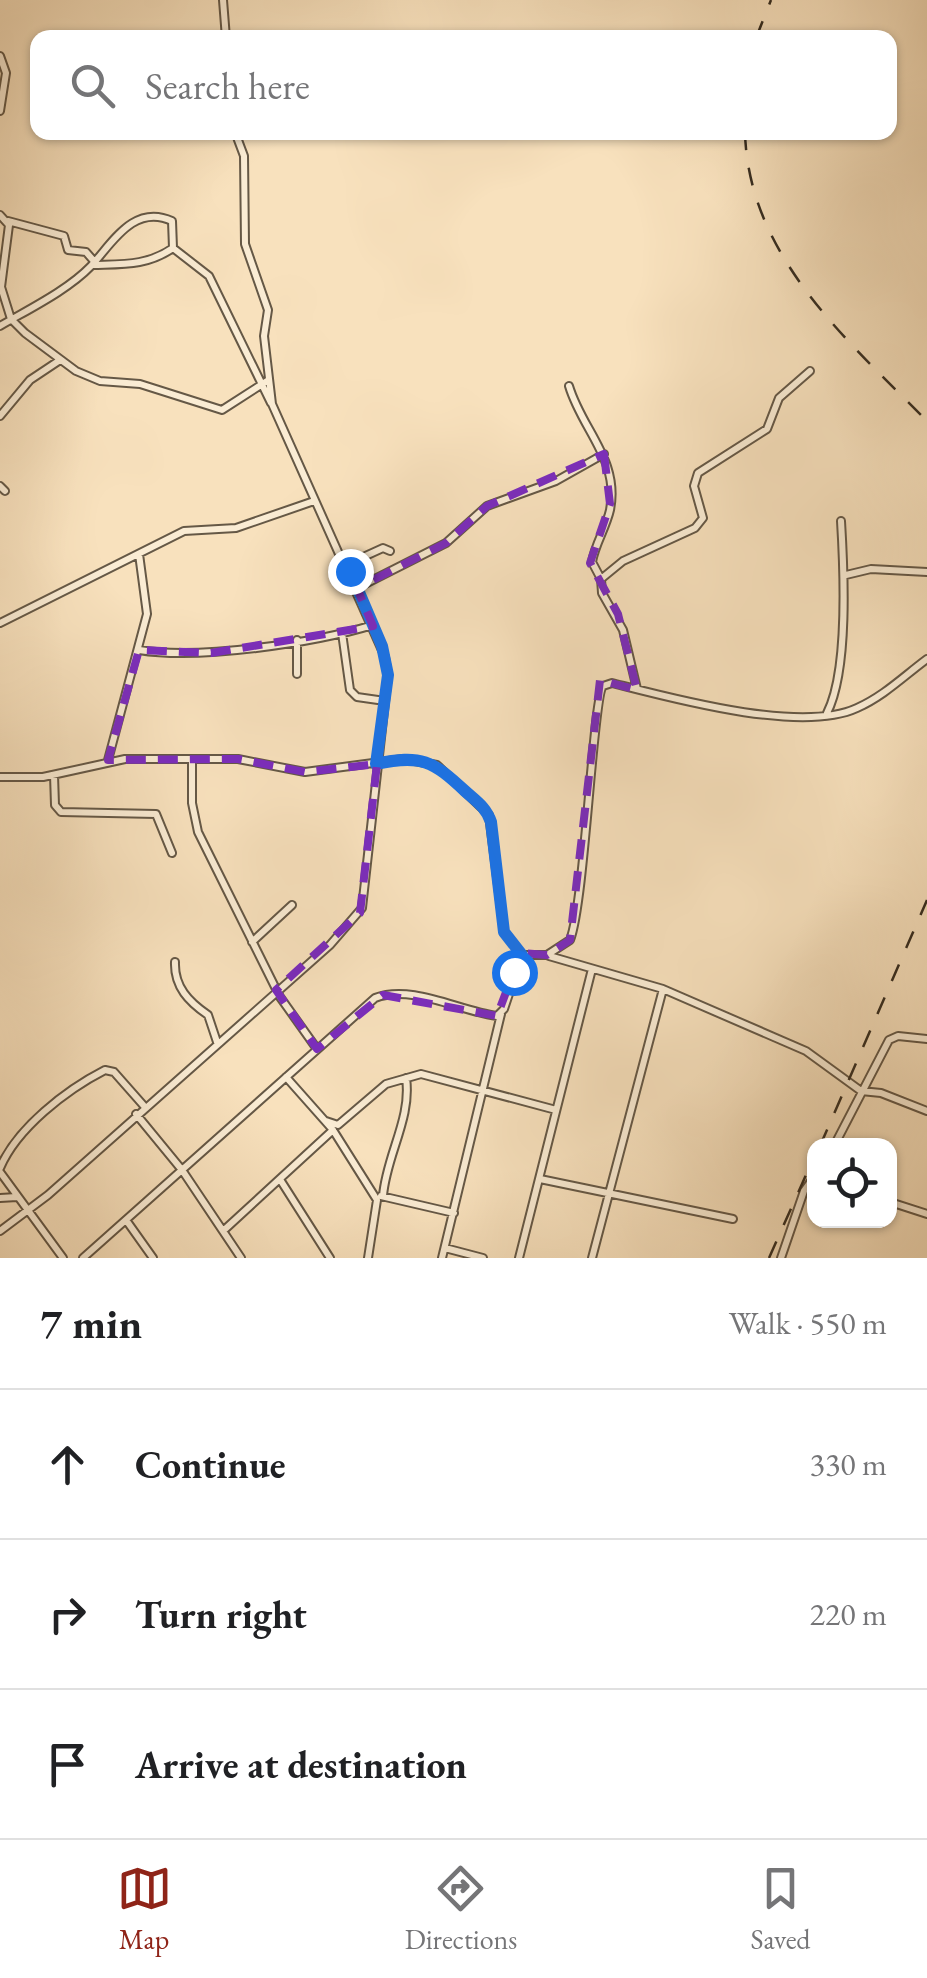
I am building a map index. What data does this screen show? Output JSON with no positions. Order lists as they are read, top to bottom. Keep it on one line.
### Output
{"page":{"search":"Search here","heading":["7 min","Walk · 550 m"],"list":[["Continue","330 m"],["Turn right","220 m"],"Arrive at destination"],"nav":["Map","Directions","Saved"]}}
